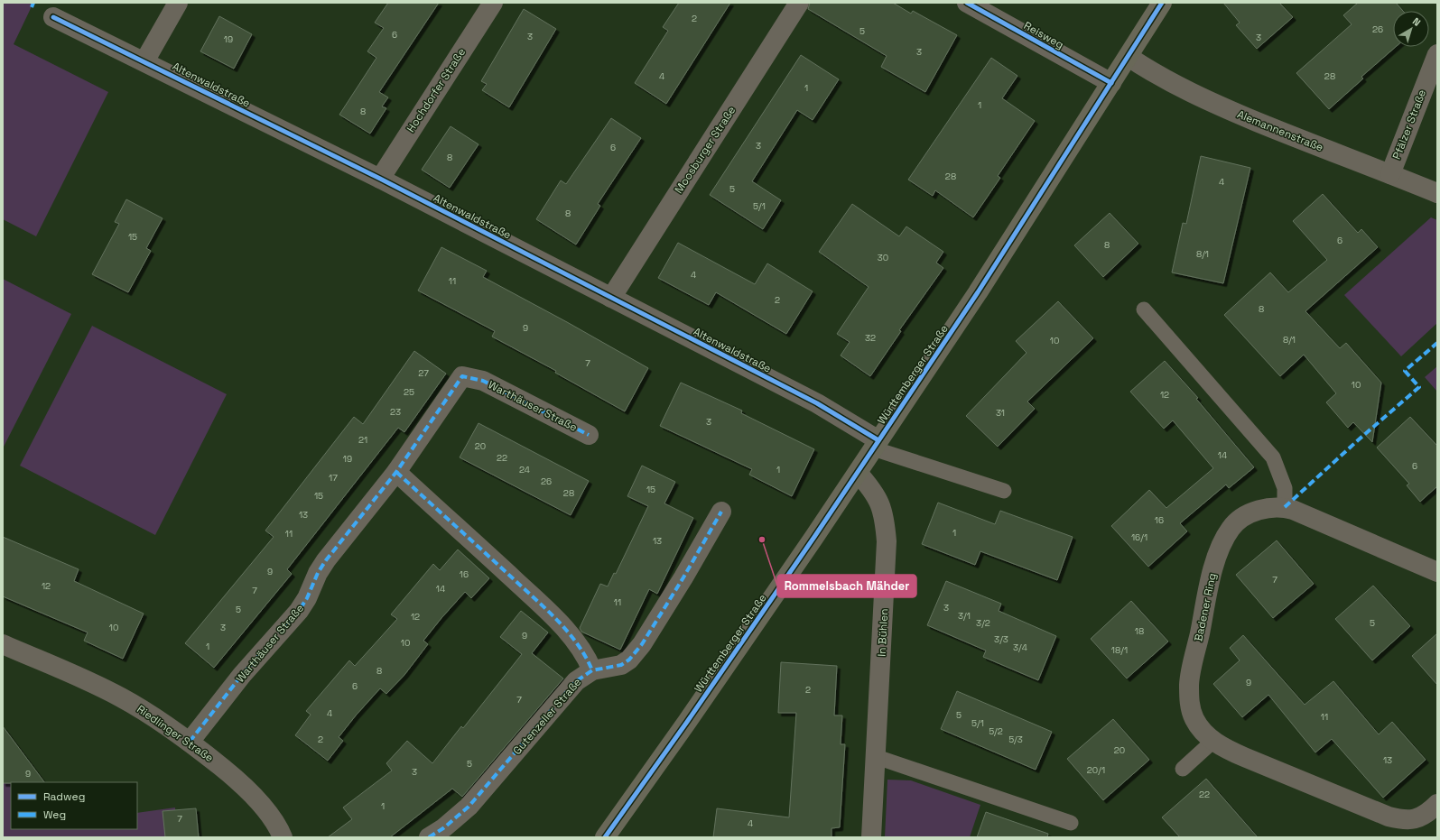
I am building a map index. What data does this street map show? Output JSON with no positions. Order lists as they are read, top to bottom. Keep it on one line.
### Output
{"streets":{"main road":["Württemberger Straße"],"street":["Reisweg","Altenwaldstraße","Hochdorfer Straße","Pfälzer Straße","Alemannenstraße","Moosburger Straße","Warthäuser Straße","Badener Ring","In Bühlen","Gutenzeller Straße","Riedlinger Straße"]},"crossings":[["Reisweg","Württemberger Straße"],["Altenwaldstraße","Hochdorfer Straße"],["Altenwaldstraße","Moosburger Straße"],["Altenwaldstraße","Württemberger Straße"],["Pfälzer Straße","Alemannenstraße"],["Alemannenstraße","Württemberger Straße"],["Württemberger Straße","In Bühlen"],["Warthäuser Straße","Riedlinger Straße"]],"places":["Rommelsbach Mähder"],"house_numbers":["2","26","5","6","3","3","19","3","4","28","1","1","8","3","6","8","28","4","5","5/1","8","15","6","8","8/1","30","4","11","2","8","9","32","8/1","10","7","27","10","25","12","23","31","3","21","20","14","22","19","6","24","1","17","26","15","28","15","13","16","1","11","16/1","13","9","16","7","12","14","7","11","3","5","3/1","12","3/2","5","10","3","18","9","3/3","10","1","3/4","18/1","8","9","6","2","7","4","5","11","5/1","5/2","2","5/3","20","13","5","20/1","3","9","22","1","7","4"],"legend":["Radweg","Weg"],"north":"top right"}
